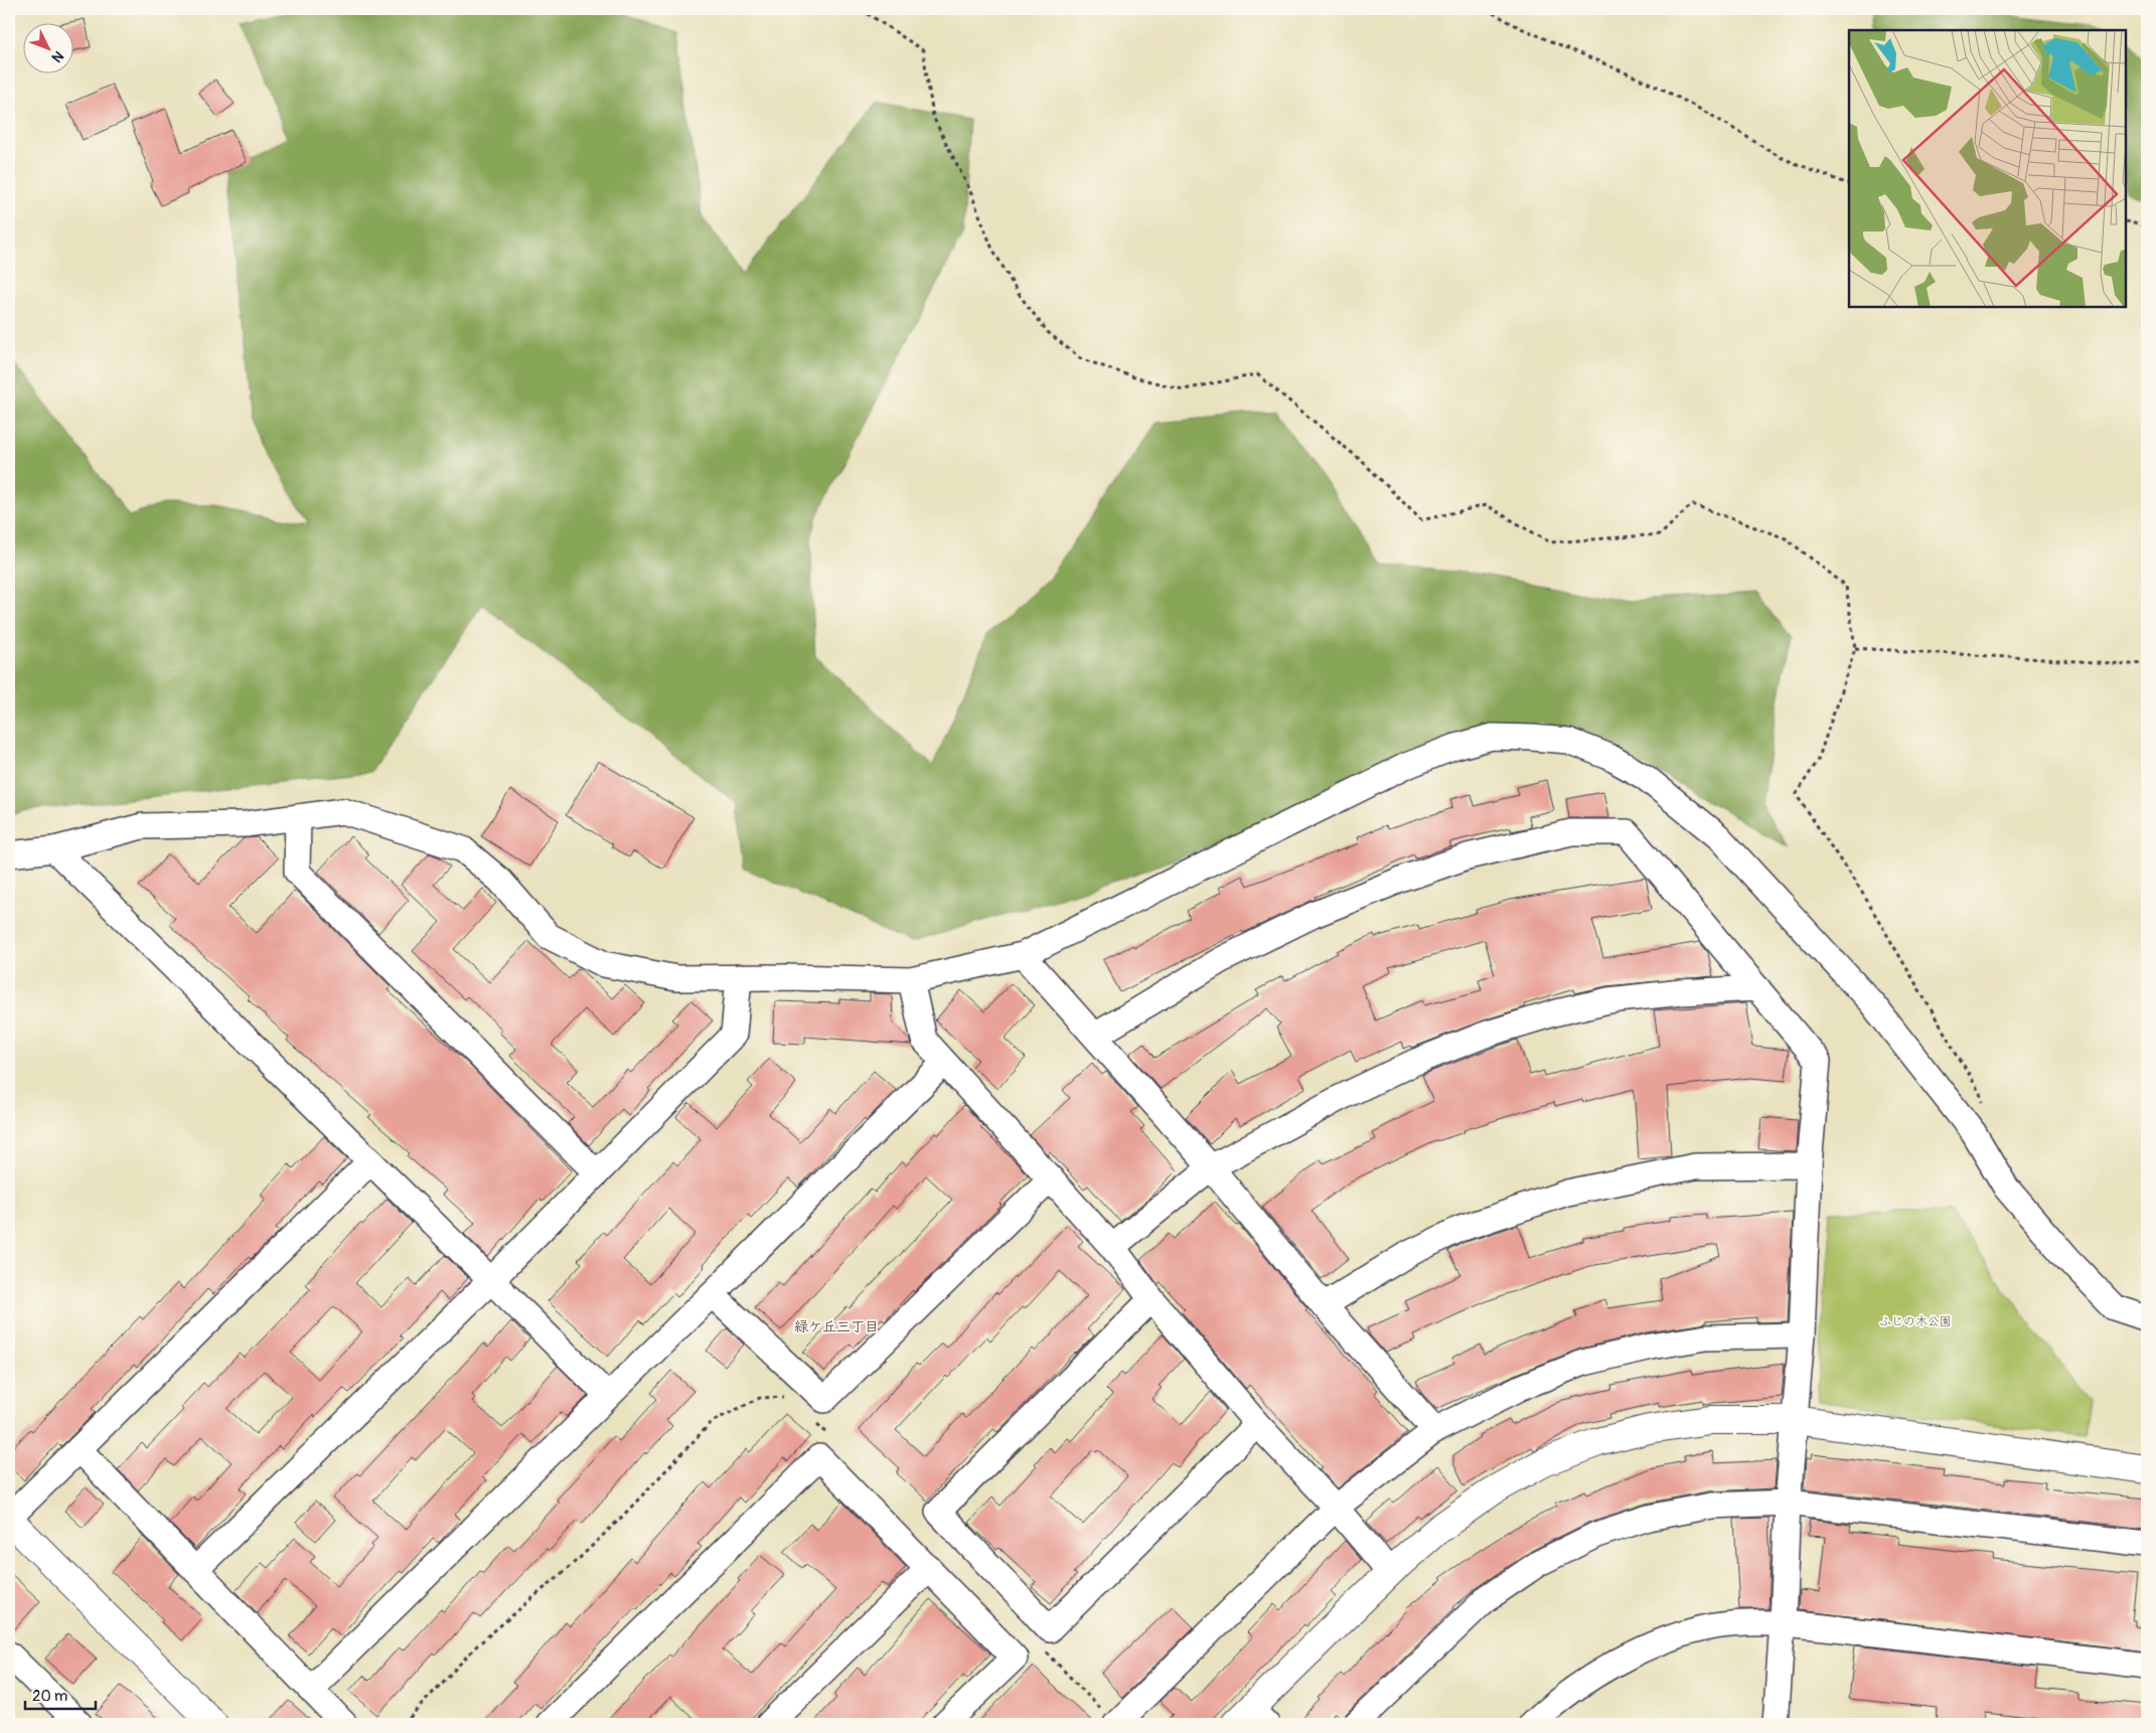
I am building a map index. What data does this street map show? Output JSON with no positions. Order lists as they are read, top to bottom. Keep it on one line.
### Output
{"districts":["緑ケ丘三丁目"],"parks":["ふじの木公園"],"scale_bar":"20 m","north":"bottom right"}
